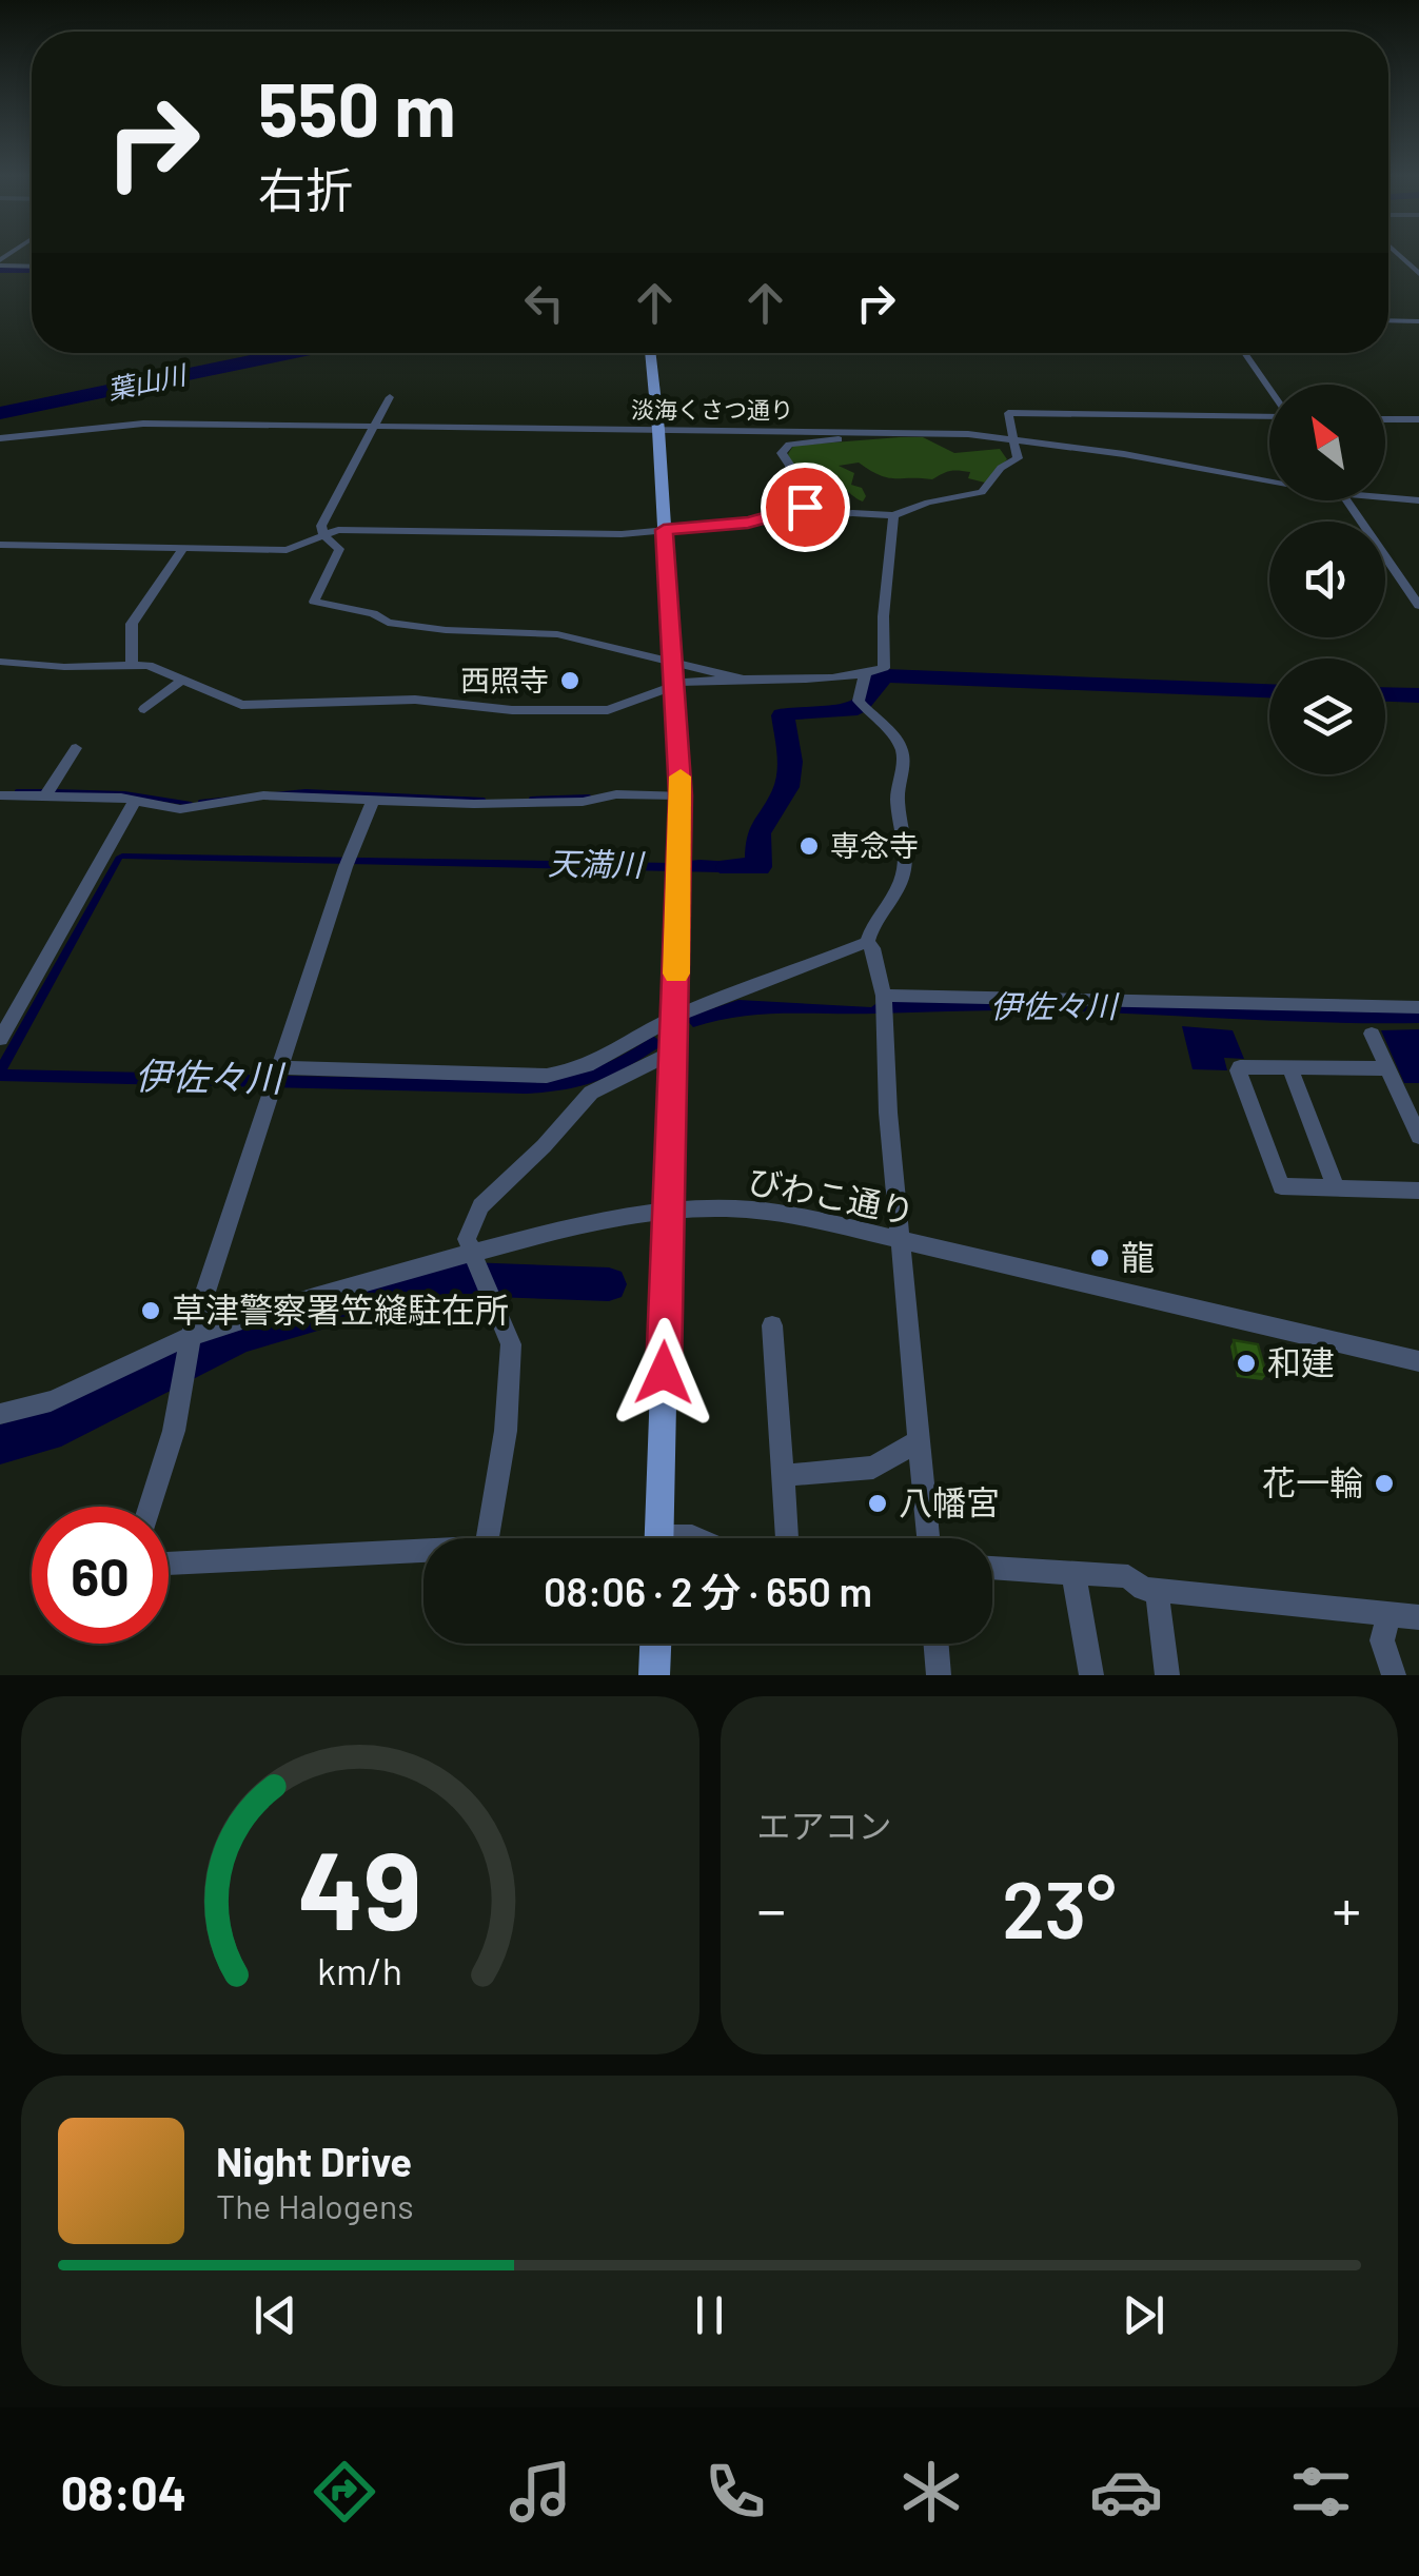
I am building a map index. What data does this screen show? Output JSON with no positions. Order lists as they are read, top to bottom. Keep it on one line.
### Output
{"streets":{"street":["淡海くさつ通り","びわこ通り"]},"water":["葉山川","天満川","伊佐々川"],"places":["西照寺","専念寺","龍","草津警察署笠縫駐在所","和建","花一輪","八幡宮"],"north":"top left","page":{"turn":["550 m","右折"],"limit":"60","trip":"08:06 · 2 分 · 650 m","tile":"エアコン","heat":["−","23°","+"],"song":["Night Drive","The Halogens"],"tabs":"08:04","gauge":["49","km/h"]}}
